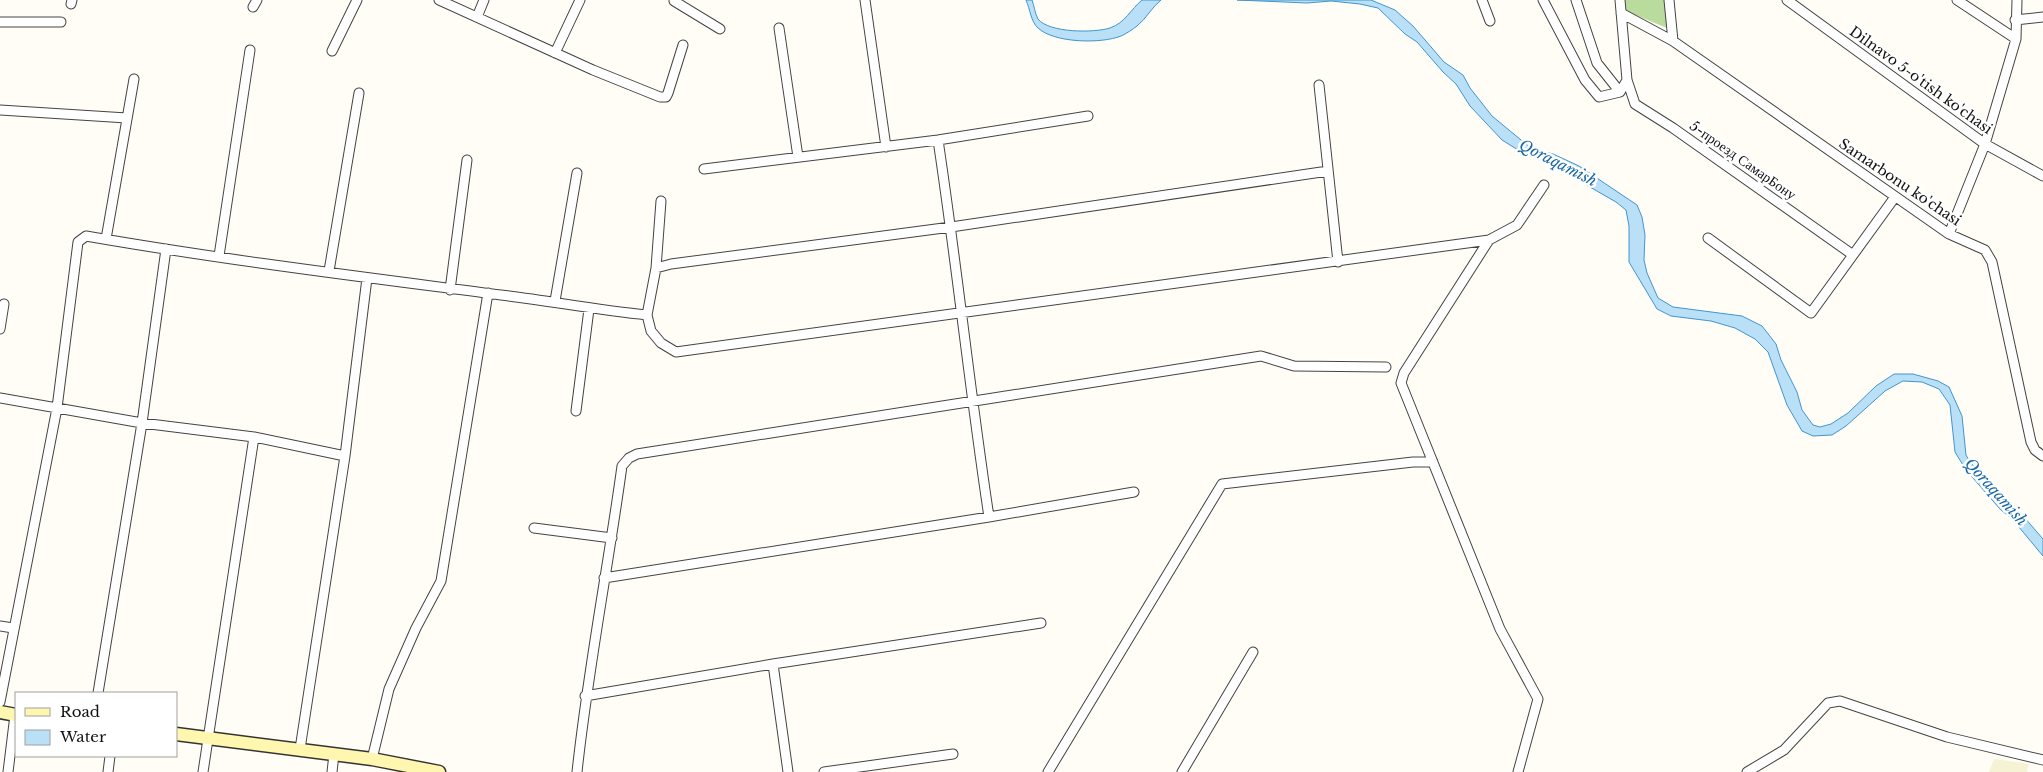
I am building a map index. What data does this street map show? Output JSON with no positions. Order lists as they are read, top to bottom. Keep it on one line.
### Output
{"streets":{"street":["Dilnavo 5-o'tish ko'chasi","5-проезд СамарБону","Samarbonu ko'chasi"]},"water":["Qoraqamish"],"legend":["Road","Water"]}
